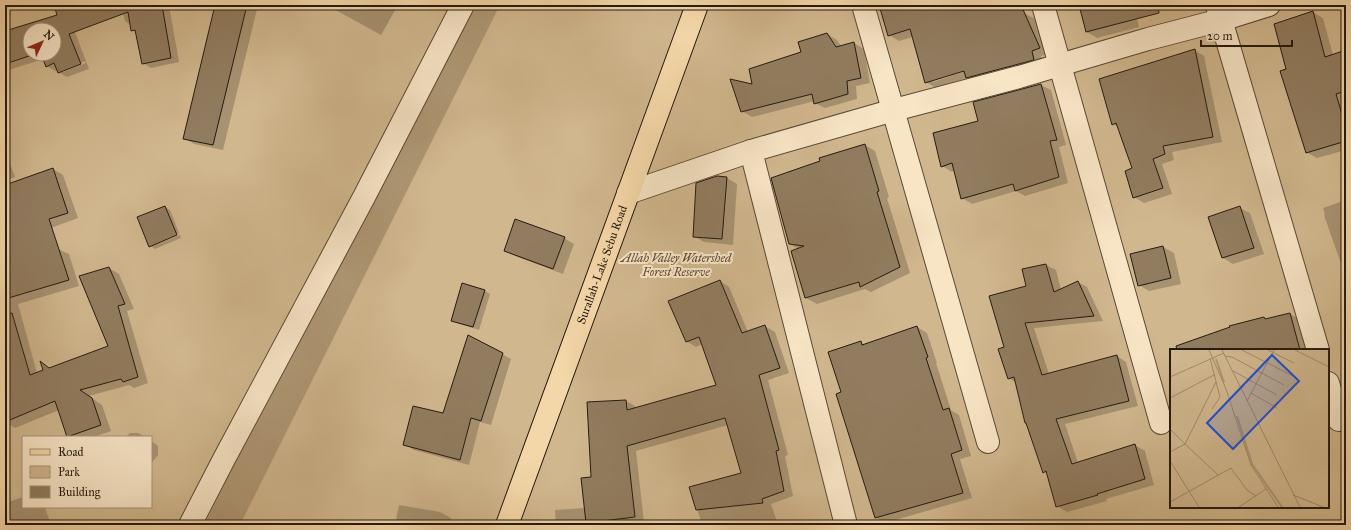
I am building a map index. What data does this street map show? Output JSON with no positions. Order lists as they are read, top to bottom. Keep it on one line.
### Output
{"streets":{"main road":["Surallah-Lake Sebu Road"]},"parks":["Allah Valley Watershed Forest Reserve"],"legend":["Road","Park","Building"],"scale_bar":"20 m","north":"top right"}
